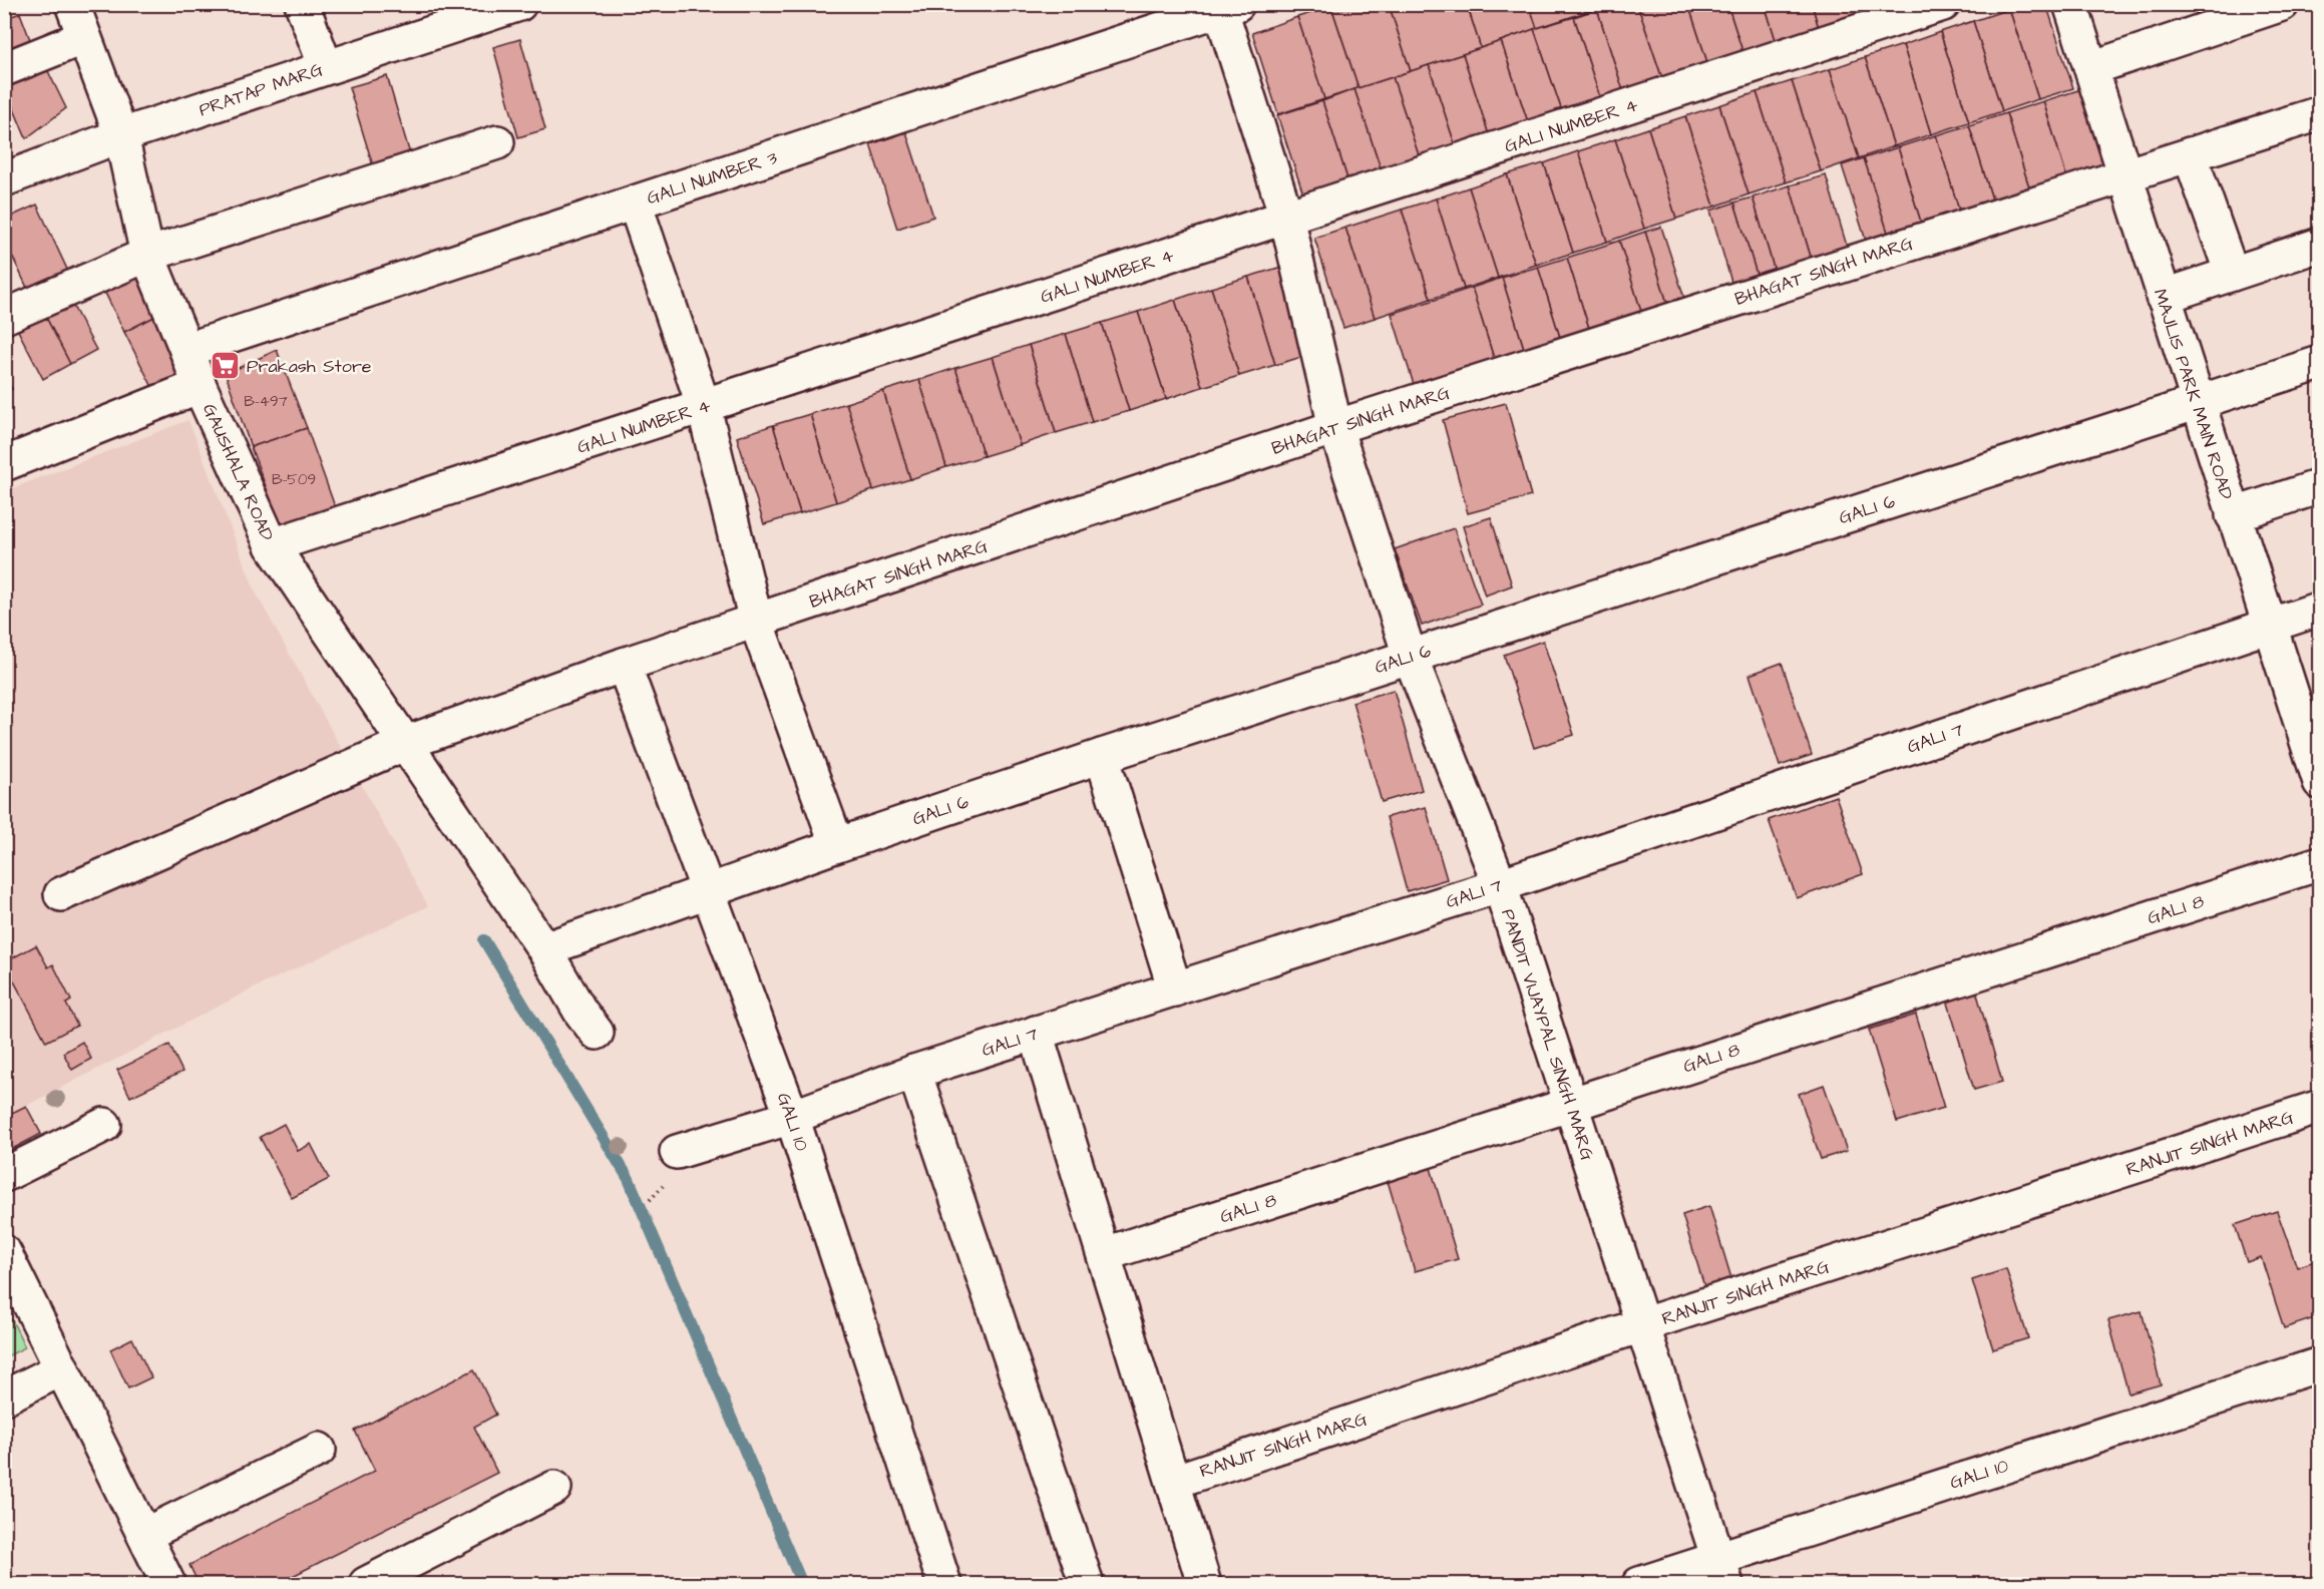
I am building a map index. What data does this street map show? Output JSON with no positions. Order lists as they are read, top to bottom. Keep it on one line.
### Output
{"streets":{"street":["PRATAP MARG","GALI NUMBER 4","GALI NUMBER 3","BHAGAT SINGH MARG","MAJLIS PARK MAIN ROAD","GAUSHALA ROAD","GALI 6","GALI 7","GALI 8","PANDIT VIJAYPAL SINGH MARG","GALI 10","RANJIT SINGH MARG"]},"crossings":[["PRATAP MARG","GAUSHALA ROAD"],["GALI NUMBER 4","GAUSHALA ROAD"],["GALI NUMBER 4","PANDIT VIJAYPAL SINGH MARG"],["GALI NUMBER 3","GAUSHALA ROAD"],["GALI NUMBER 3","PANDIT VIJAYPAL SINGH MARG"],["BHAGAT SINGH MARG","MAJLIS PARK MAIN ROAD"],["BHAGAT SINGH MARG","GAUSHALA ROAD"],["BHAGAT SINGH MARG","PANDIT VIJAYPAL SINGH MARG"],["BHAGAT SINGH MARG","GALI 10"],["MAJLIS PARK MAIN ROAD","GALI 6"],["MAJLIS PARK MAIN ROAD","GALI 7"],["GAUSHALA ROAD","GALI 6"],["GALI 6","PANDIT VIJAYPAL SINGH MARG"],["GALI 6","GALI 10"],["GALI 7","PANDIT VIJAYPAL SINGH MARG"],["GALI 7","GALI 10"],["GALI 8","PANDIT VIJAYPAL SINGH MARG"],["PANDIT VIJAYPAL SINGH MARG","GALI 10"],["PANDIT VIJAYPAL SINGH MARG","RANJIT SINGH MARG"]],"places":{"supermarket":["Prakash Store"]},"house_numbers":["B-497","B-509"]}
